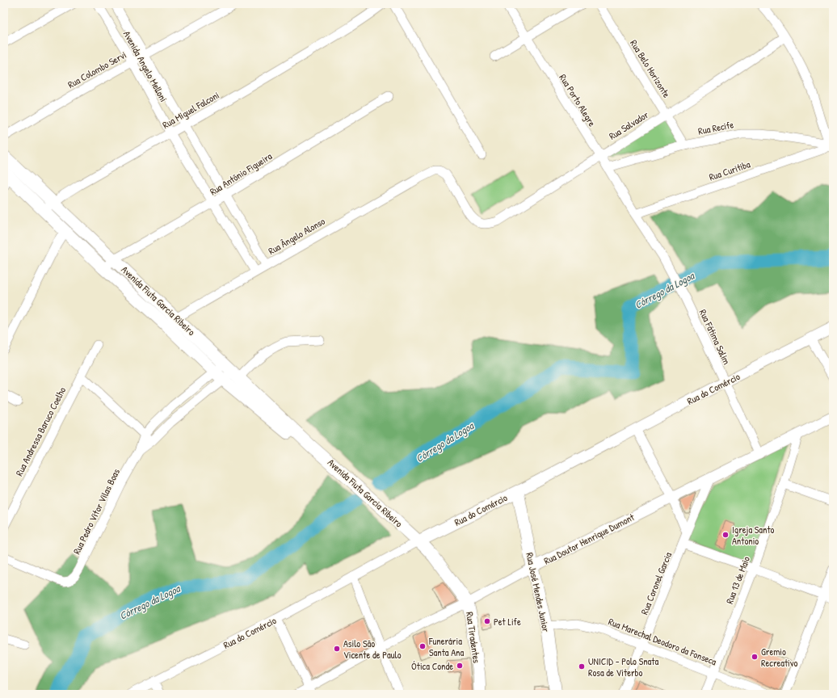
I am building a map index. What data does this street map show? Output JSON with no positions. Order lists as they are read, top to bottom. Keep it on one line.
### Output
{"streets":{"main road":["Avenida Fiuta Garcia Ribeiro","Rua do Comércio","Rua José Mendes Junior","Rua Tiradentes"],"street":["Avenida Angelo Melloni","Rua Belo Horizonte","Rua Colombo Servi","Rua Porto Alegre","Rua Miguel Falconi","Rua Salvador","Rua Recife","Rua Curitiba","Rua Antônio Figueira","Rua Ângelo Alonso","Rua Fátima Salim","Rua Andressa Baruco Coelho","Rua Pedro Vitor Vilas Boas","Rua Doutor Henrique Dumont","Rua 13 de Maio","Rua Coronel Garcia","Rua Marechal Deodoro da Fonseca"]},"crossings":[["Avenida Angelo Melloni","Rua Colombo Servi"],["Avenida Angelo Melloni","Rua Miguel Falconi"],["Avenida Angelo Melloni","Rua Antônio Figueira"],["Avenida Angelo Melloni","Rua Ângelo Alonso"],["Rua Belo Horizonte","Rua Salvador"],["Rua Belo Horizonte","Rua Recife"],["Rua Porto Alegre","Rua Salvador"],["Rua Porto Alegre","Rua Recife"],["Rua Porto Alegre","Rua Curitiba"],["Rua Porto Alegre","Rua Fátima Salim"],["Rua Miguel Falconi","Avenida Fiuta Garcia Ribeiro"],["Rua Salvador","Rua Ângelo Alonso"],["Rua Recife","Rua Curitiba"],["Rua Antônio Figueira","Avenida Fiuta Garcia Ribeiro"],["Rua Ângelo Alonso","Avenida Fiuta Garcia Ribeiro"],["Avenida Fiuta Garcia Ribeiro","Rua do Comércio"],["Avenida Fiuta Garcia Ribeiro","Rua Pedro Vitor Vilas Boas"],["Avenida Fiuta Garcia Ribeiro","Rua Tiradentes"],["Rua Fátima Salim","Rua do Comércio"],["Rua Fátima Salim","Rua Doutor Henrique Dumont"],["Rua do Comércio","Rua José Mendes Junior"],["Rua do Comércio","Rua Tiradentes"],["Rua Doutor Henrique Dumont","Rua 13 de Maio"],["Rua Doutor Henrique Dumont","Rua Coronel Garcia"],["Rua Doutor Henrique Dumont","Rua José Mendes Junior"],["Rua Doutor Henrique Dumont","Rua Tiradentes"],["Rua 13 de Maio","Rua Marechal Deodoro da Fonseca"],["Rua Coronel Garcia","Rua Marechal Deodoro da Fonseca"],["Rua José Mendes Junior","Rua Marechal Deodoro da Fonseca"]],"water":["Córrego da Logoa"],"places":["Igreja Santo Antonio","Pet Life","Funerária Santa Ana","Asilo São Vicente de Paulo","Gremio Recreativo","Ótica Conde","UNICID - Polo Snata Rosa de Viterbo"]}
